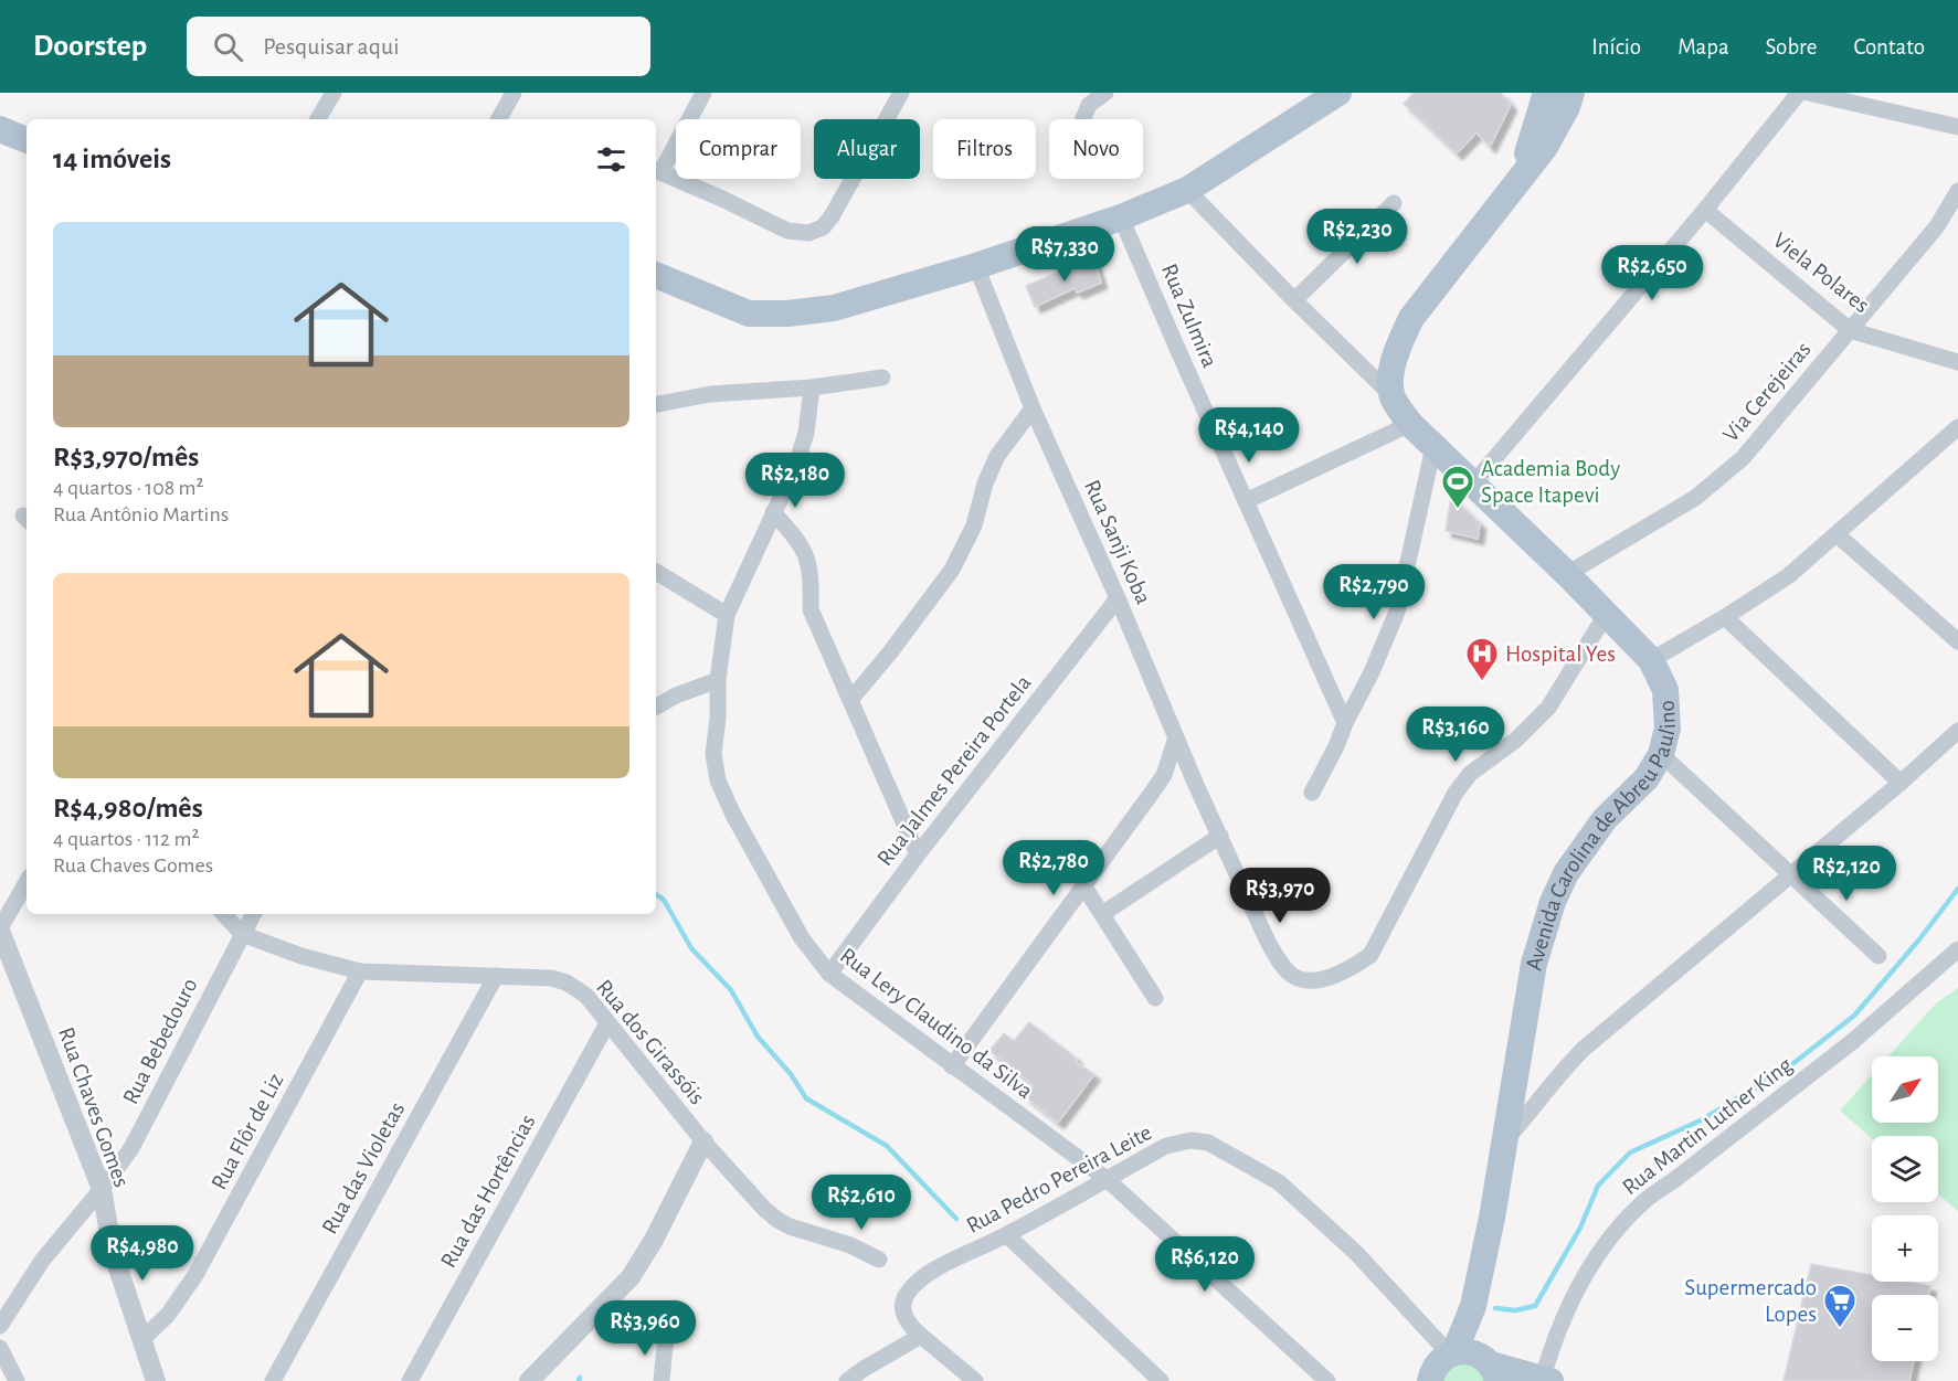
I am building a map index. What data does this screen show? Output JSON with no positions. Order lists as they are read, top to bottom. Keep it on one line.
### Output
{"streets":{"main road":["Avenida Carolina de Abreu Paulino"],"street":["Viela Polares","Rua Zulmira","Via Cerejeiras","Rua Sanji Koba","Rua Jalmes Pereira Portela","Rua Lery Claudino da Silva","Rua Bebedouro","Rua dos Girassóis","Rua Chaves Gomes","Rua Martin Luther King","Rua Flôr de Liz","Rua das Violetas","Rua Pedro Pereira Leite","Rua das Hortências"]},"crossings":[["Viela Polares","Via Cerejeiras"],["Via Cerejeiras","Avenida Carolina de Abreu Paulino"],["Rua Sanji Koba","Rua Jalmes Pereira Portela"],["Rua Sanji Koba","Avenida Carolina de Abreu Paulino"],["Rua Jalmes Pereira Portela","Rua Lery Claudino da Silva"],["Avenida Carolina de Abreu Paulino","Rua Pedro Pereira Leite"],["Rua Lery Claudino da Silva","Rua Pedro Pereira Leite"],["Rua Bebedouro","Rua dos Girassóis"],["Rua Bebedouro","Rua Chaves Gomes"],["Rua dos Girassóis","Rua Flôr de Liz"],["Rua dos Girassóis","Rua das Violetas"],["Rua dos Girassóis","Rua das Hortências"],["Rua Chaves Gomes","Rua Flôr de Liz"]],"places":{"sports":["Academia Body Space Itapevi"],"hospital":["Hospital Yes"],"supermarket":["Supermercado Lopes"]},"north":"top right","page":{"header":"Doorstep","search":"Pesquisar aqui","nav":["Início","Mapa","Sobre","Contato"],"chip":["Comprar","Alugar","Filtros","Novo"],"heading":"14 imóveis","list":[{"name":"R$3,970/mês","note":"4 quartos · 108 m² · Rua Antônio Martins"},{"name":"R$4,980/mês","note":"4 quartos · 112 m² · Rua Chaves Gomes"}],"price":["R$2,230","R$7,330","R$2,650","R$4,140","R$2,180","R$2,790","R$3,160","R$2,780","R$2,120","R$3,970","R$2,610","R$4,980","R$6,120","R$3,960"],"map_buttons":["+","−"]}}
